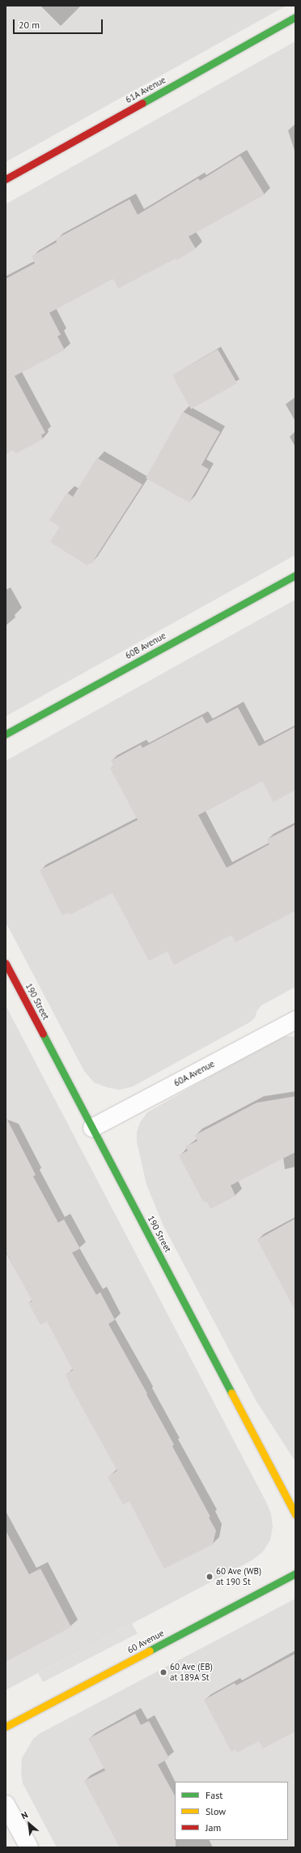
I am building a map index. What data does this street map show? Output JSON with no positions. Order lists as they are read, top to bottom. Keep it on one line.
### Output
{"streets":{"street":["61A Avenue","60B Avenue","190 Street","60A Avenue","60 Avenue"]},"crossings":[["190 Street","60A Avenue"]],"places":["60 Ave (WB) at 190 St","60 Ave (EB) at 189A St"],"legend":["Fast","Slow","Jam"],"scale_bar":"20 m","north":"top left"}
